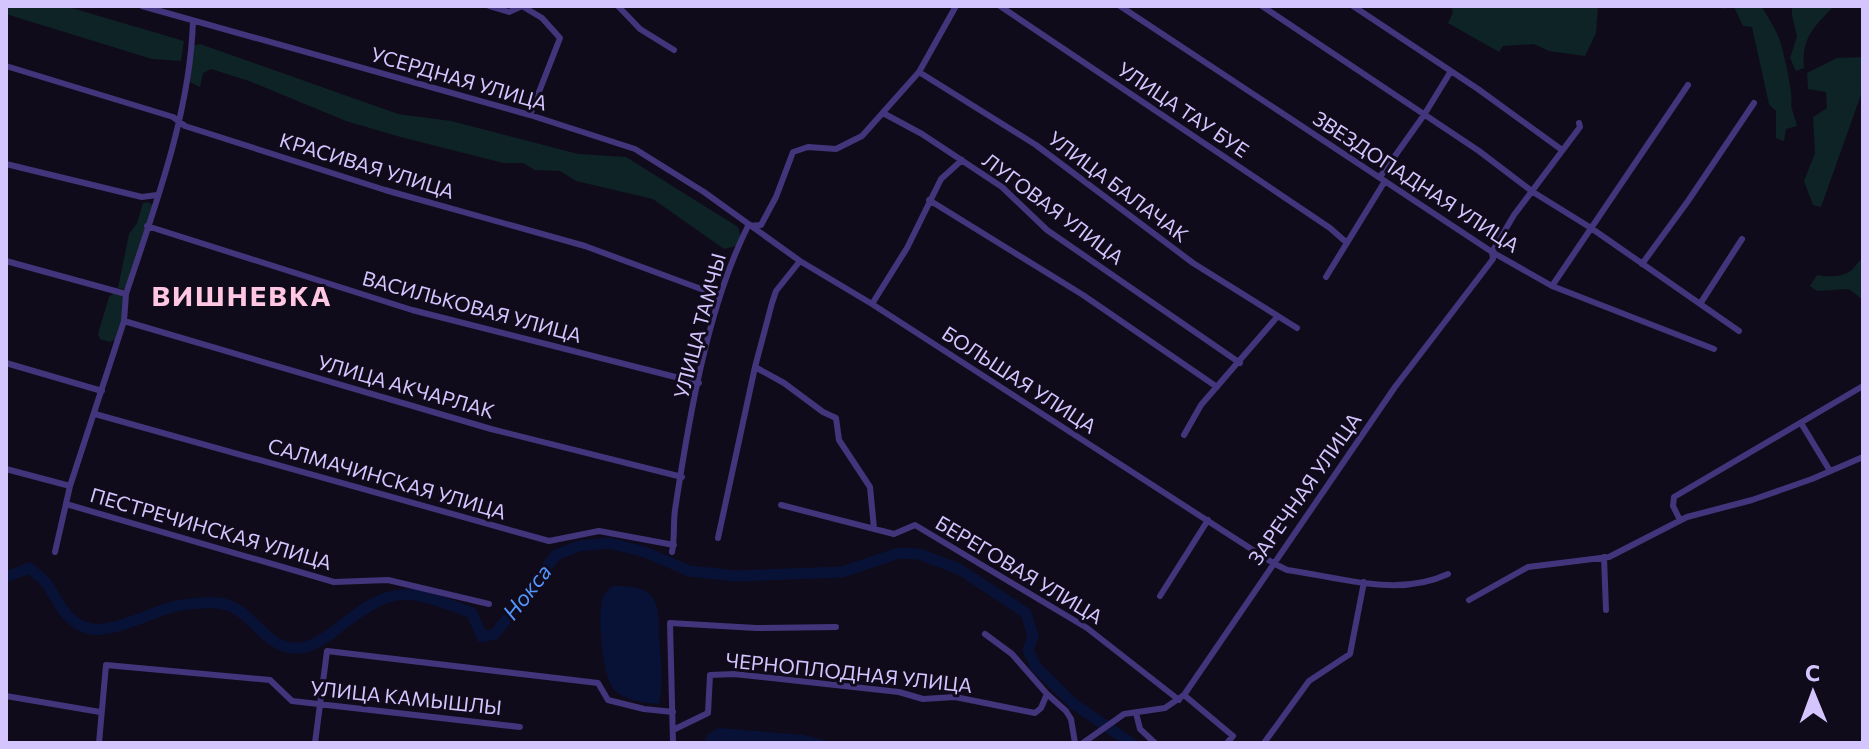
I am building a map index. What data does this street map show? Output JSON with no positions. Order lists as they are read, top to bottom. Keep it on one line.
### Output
{"streets":{"street":["УСЕРДНАЯ УЛИЦА","УЛИЦА ТАУ БУЕ","КРАСИВАЯ УЛИЦА","ЗВЕЗДОПАДНАЯ УЛИЦА","УЛИЦА БАЛАЧАК","ЛУГОВАЯ УЛИЦА","ВАСИЛЬКОВАЯ УЛИЦА","УЛИЦА ТАМЧЫ","БОЛЬШАЯ УЛИЦА","УЛИЦА АКЧАРЛАК","САЛМАЧИНСКАЯ УЛИЦА","ЗАРЕЧНАЯ УЛИЦА","ПЕСТРЕЧИНСКАЯ УЛИЦА","БЕРЕГОВАЯ УЛИЦА","ЧЕРНОПЛОДНАЯ УЛИЦА","УЛИЦА КАМЫШЛЫ"]},"crossings":[["УСЕРДНАЯ УЛИЦА","УЛИЦА ТАМЧЫ"],["УСЕРДНАЯ УЛИЦА","БОЛЬШАЯ УЛИЦА"],["КРАСИВАЯ УЛИЦА","УЛИЦА ТАМЧЫ"],["ЗВЕЗДОПАДНАЯ УЛИЦА","ЗАРЕЧНАЯ УЛИЦА"],["УЛИЦА БАЛАЧАК","УЛИЦА ТАМЧЫ"],["ЛУГОВАЯ УЛИЦА","УЛИЦА ТАМЧЫ"],["ВАСИЛЬКОВАЯ УЛИЦА","УЛИЦА ТАМЧЫ"],["УЛИЦА ТАМЧЫ","БОЛЬШАЯ УЛИЦА"],["УЛИЦА ТАМЧЫ","УЛИЦА АКЧАРЛАК"],["УЛИЦА ТАМЧЫ","САЛМАЧИНСКАЯ УЛИЦА"],["БОЛЬШАЯ УЛИЦА","ЗАРЕЧНАЯ УЛИЦА"],["ЗАРЕЧНАЯ УЛИЦА","БЕРЕГОВАЯ УЛИЦА"]],"districts":["ВИШНЕВКА"],"water":["Нокса"],"north":"top"}
